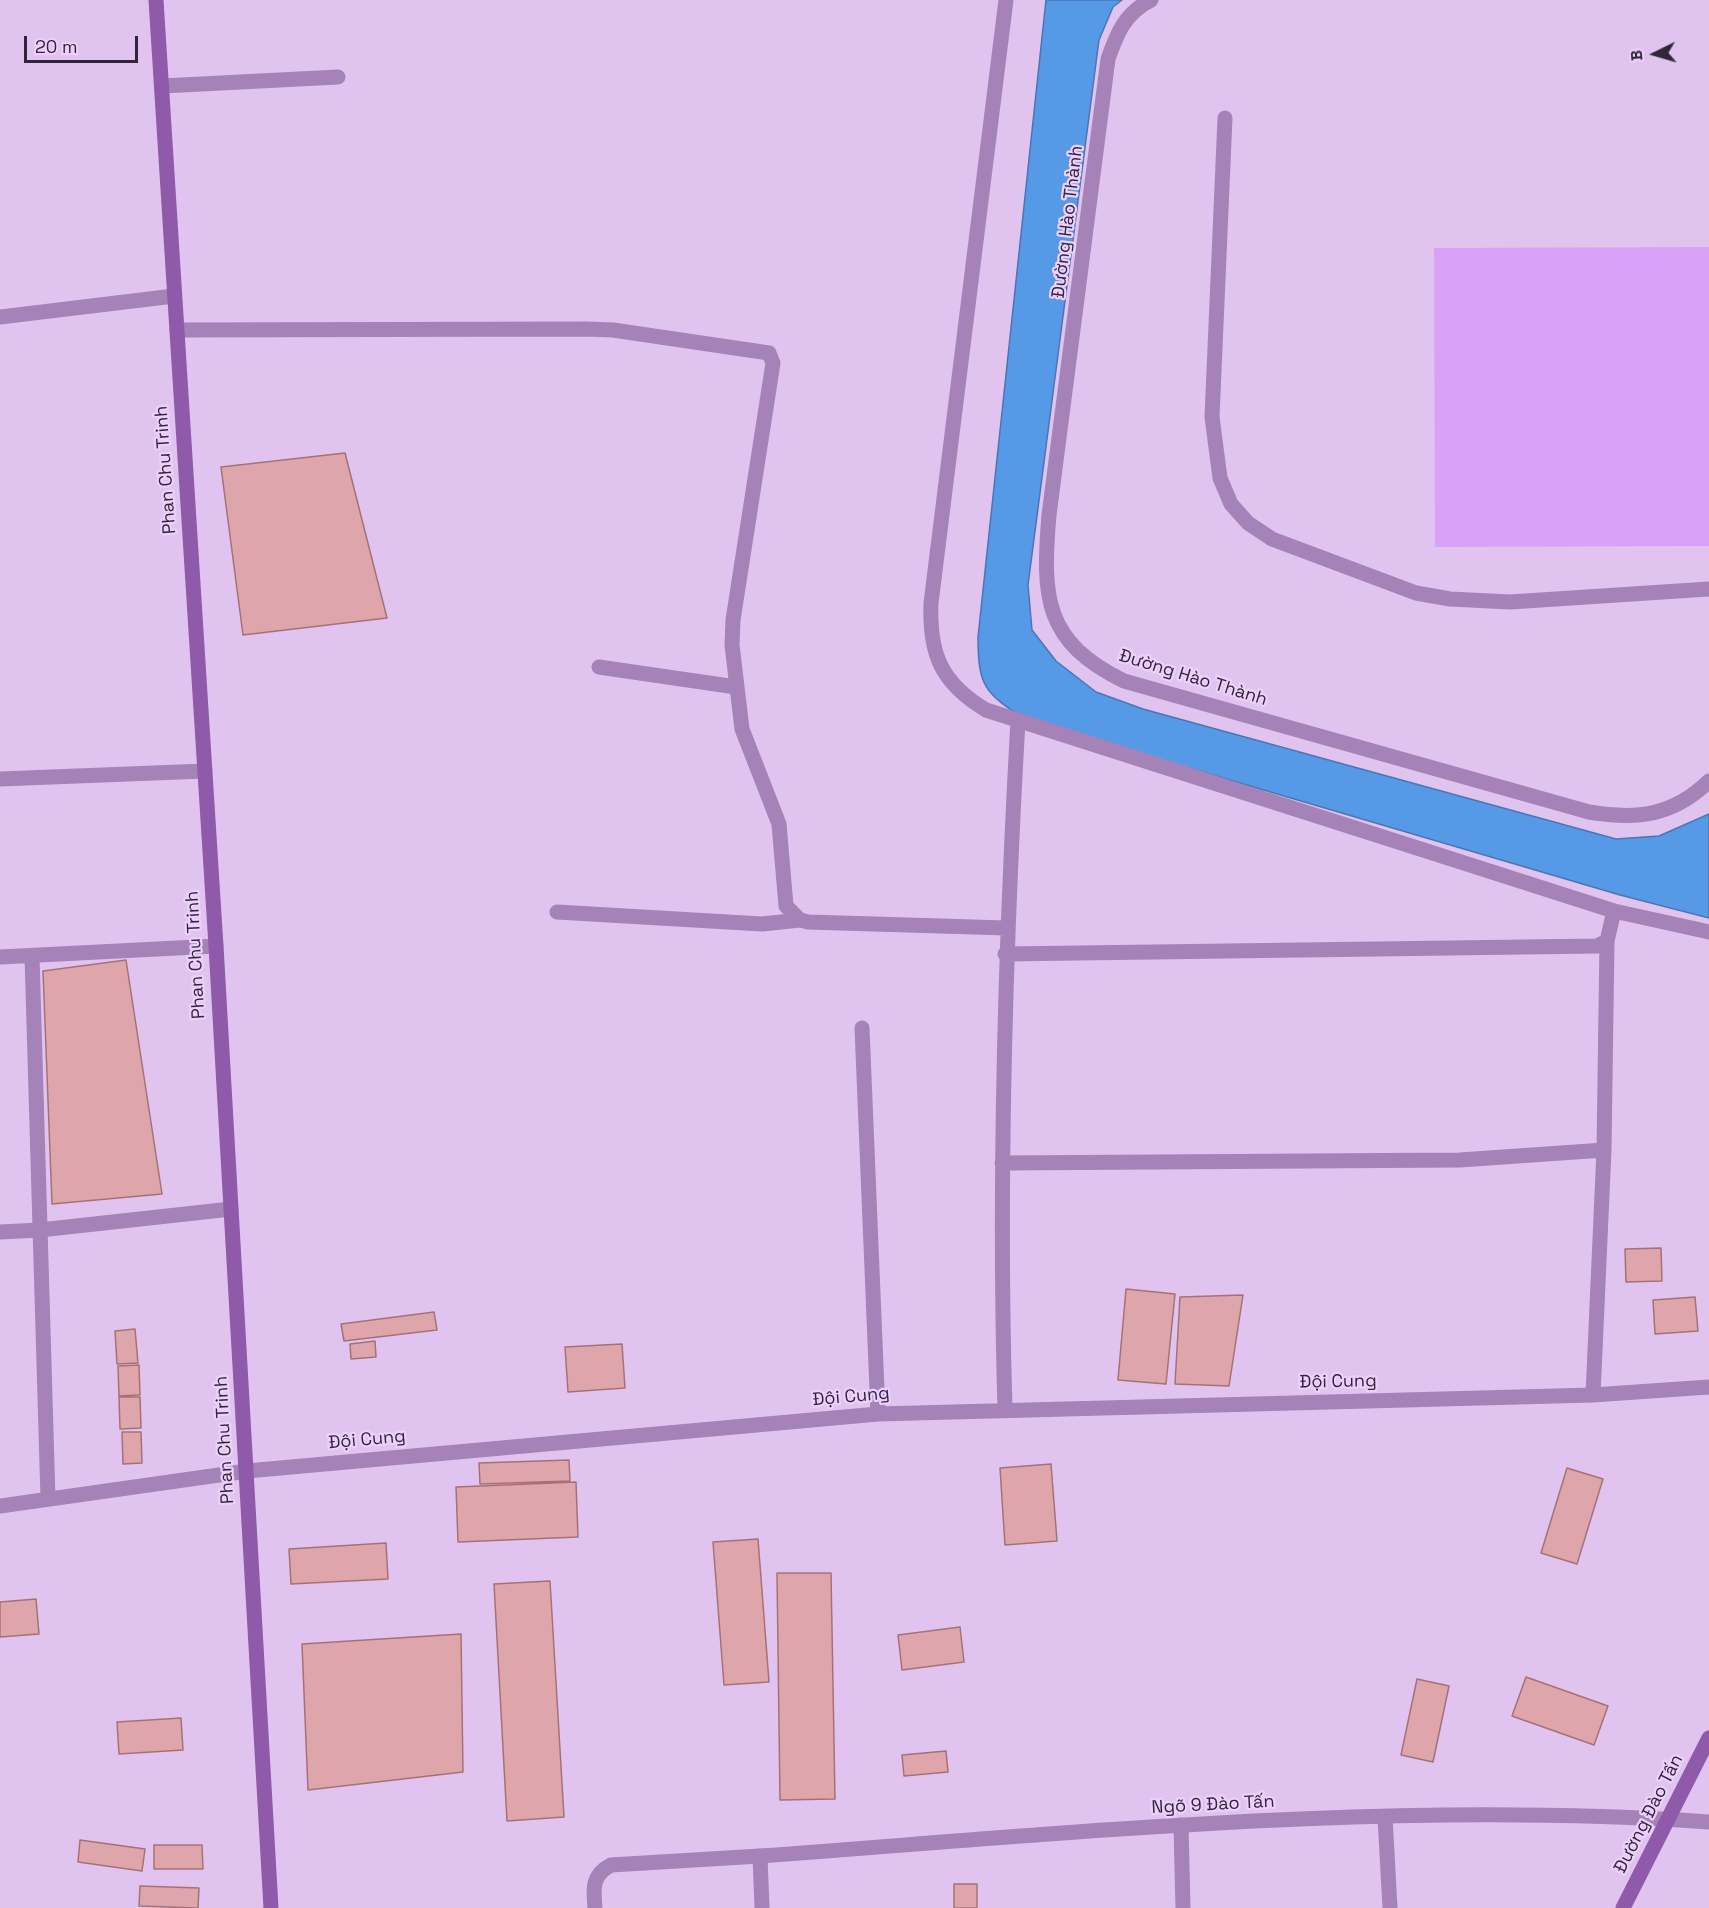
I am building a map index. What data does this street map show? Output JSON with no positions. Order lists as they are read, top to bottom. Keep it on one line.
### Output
{"streets":{"street":["Đường Hào Thành","Phan Chu Trinh","Đội Cung","Ngõ 9 Đào Tấn","Đường Đào Tấn"]},"crossings":[["Phan Chu Trinh","Đội Cung"],["Ngõ 9 Đào Tấn","Đường Đào Tấn"]],"scale_bar":"20 m","north":"left"}
